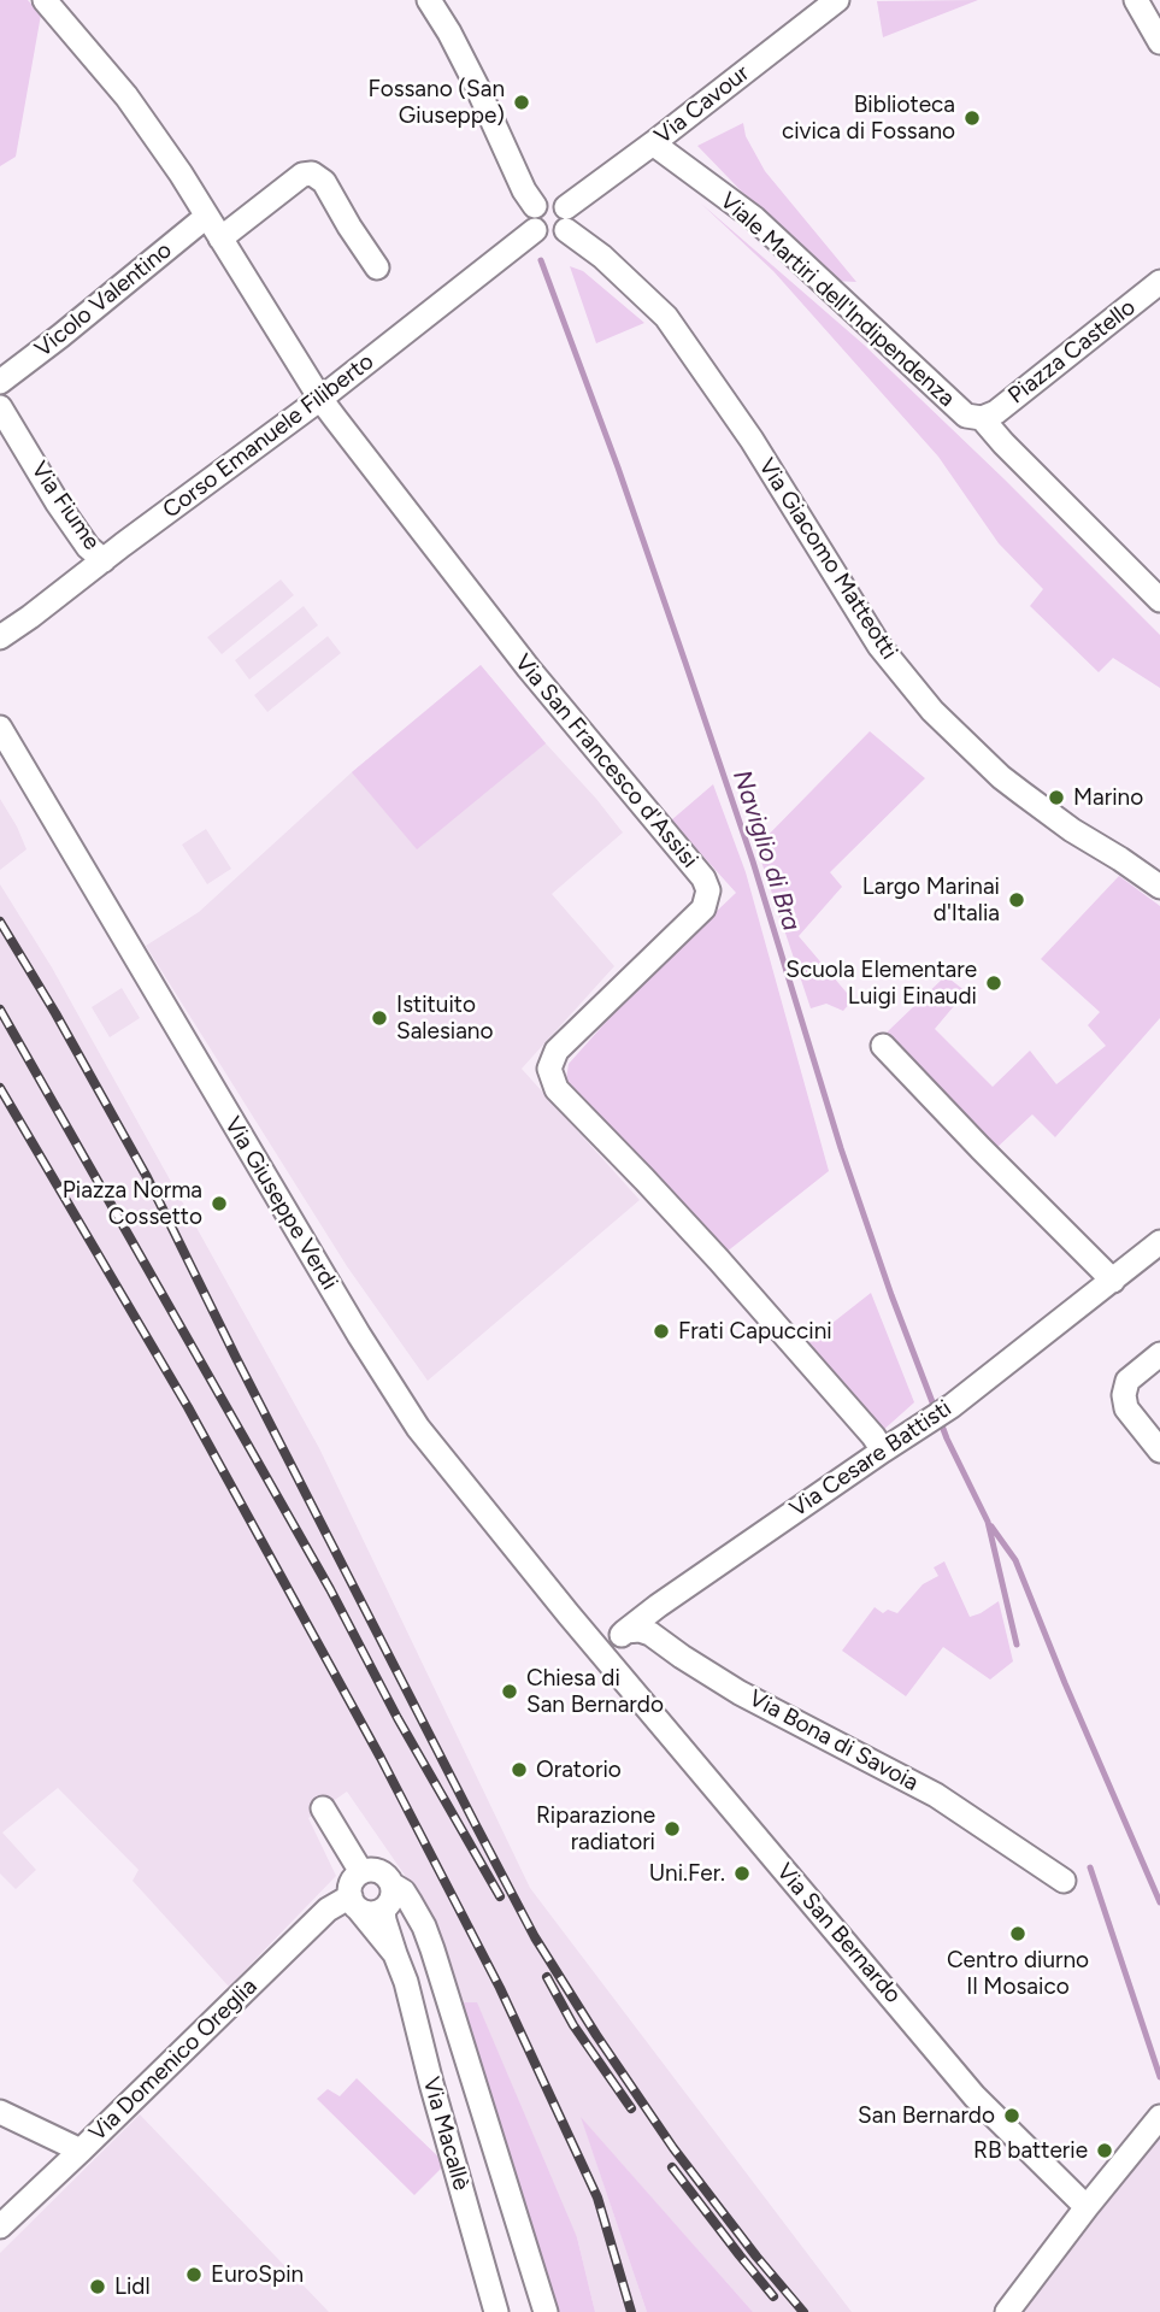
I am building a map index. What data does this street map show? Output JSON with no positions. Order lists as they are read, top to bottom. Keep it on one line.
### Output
{"streets":{"street":["Via Cavour","Vicolo Valentino","Viale Martiri dell'Indipendenza","Piazza Castello","Corso Emanuele Filiberto","Via Fiume","Via Giacomo Matteotti","Via San Francesco d'Assisi","Via Giuseppe Verdi","Via Cesare Battisti","Via Bona di Savoia","Via San Bernardo","Via Domenico Oreglia","Via Macallè"]},"crossings":[["Via Cavour","Viale Martiri dell'Indipendenza"],["Via Cavour","Corso Emanuele Filiberto"],["Via Cavour","Via Giacomo Matteotti"],["Vicolo Valentino","Via San Francesco d'Assisi"],["Viale Martiri dell'Indipendenza","Piazza Castello"],["Corso Emanuele Filiberto","Via Fiume"],["Corso Emanuele Filiberto","Via Giacomo Matteotti"],["Corso Emanuele Filiberto","Via San Francesco d'Assisi"],["Via San Francesco d'Assisi","Via Cesare Battisti"],["Via Giuseppe Verdi","Via San Bernardo"],["Via Cesare Battisti","Via Bona di Savoia"],["Via Domenico Oreglia","Via Macallè"]],"water":["Naviglio di Bra"],"places":["Fossano (San Giuseppe)","Biblioteca civica di Fossano","Marino","Largo Marinai d'Italia","Scuola Elementare Luigi Einaudi","Istituito Salesiano","Piazza Norma Cossetto","Frati Capuccini","Chiesa di San Bernardo","Oratorio","Riparazione radiatori","Uni.Fer.","Centro diurno Il Mosaico","San Bernardo","RB batterie","EuroSpin","Lidl"]}
